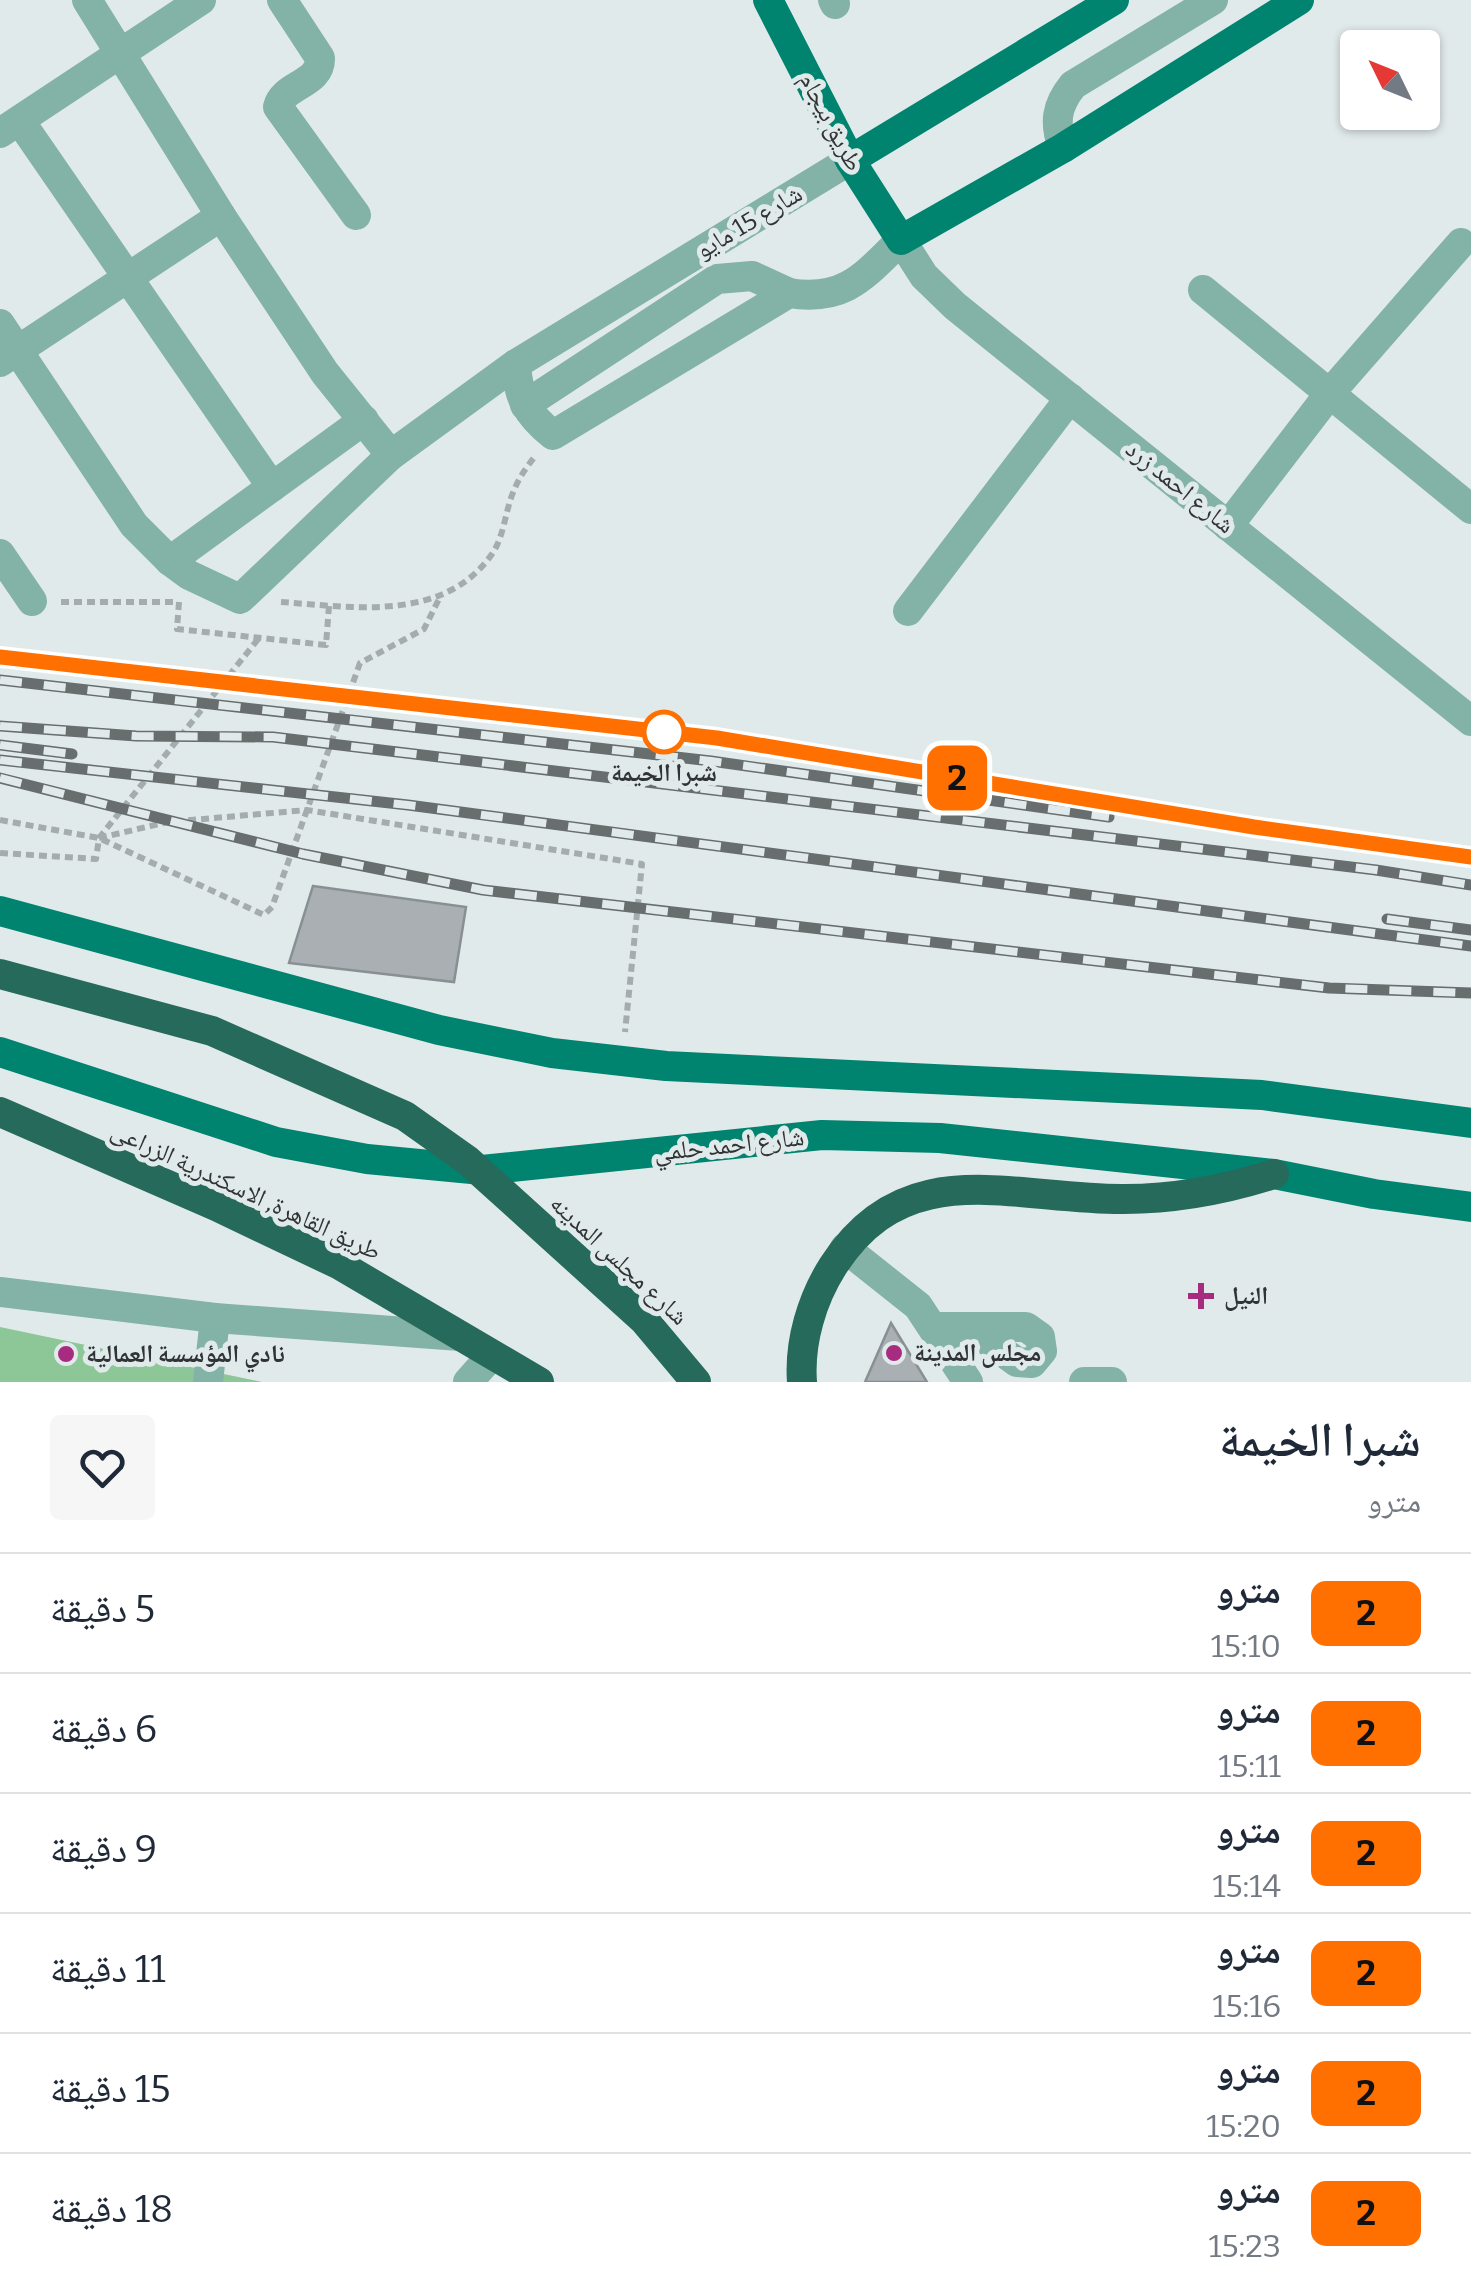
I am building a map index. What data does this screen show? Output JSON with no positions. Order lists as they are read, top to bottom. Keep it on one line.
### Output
{"streets":{"highway":["طريق القاهرة, الاسكندرية الزراعى","شارع مجلس المدينه"],"main road":["طريق بيجام","شارع 15 مايو","شارع احمد حلمي"],"street":["شارع احمد زرد"]},"crossings":[["طريق بيجام","شارع 15 مايو"],["طريق بيجام","شارع احمد زرد"]],"places":{"other":["شبرا الخيمة","مجلس المدينة","نادي المؤسسة العمالية"],"health":["النيل"]},"lines":["metro line 2"],"north":"top left","page":{"on_map":"2","heading":["شبرا الخيمة","مترو"],"list":[{"mark":"2","name":"مترو","note":"15:10","value":"5 دقيقة"},{"mark":"2","name":"مترو","note":"15:11","value":"6 دقيقة"},{"mark":"2","name":"مترو","note":"15:14","value":"9 دقيقة"},{"mark":"2","name":"مترو","note":"15:16","value":"11 دقيقة"},{"mark":"2","name":"مترو","note":"15:20","value":"15 دقيقة"},{"mark":"2","name":"مترو","note":"15:23","value":"18 دقيقة"}]}}
